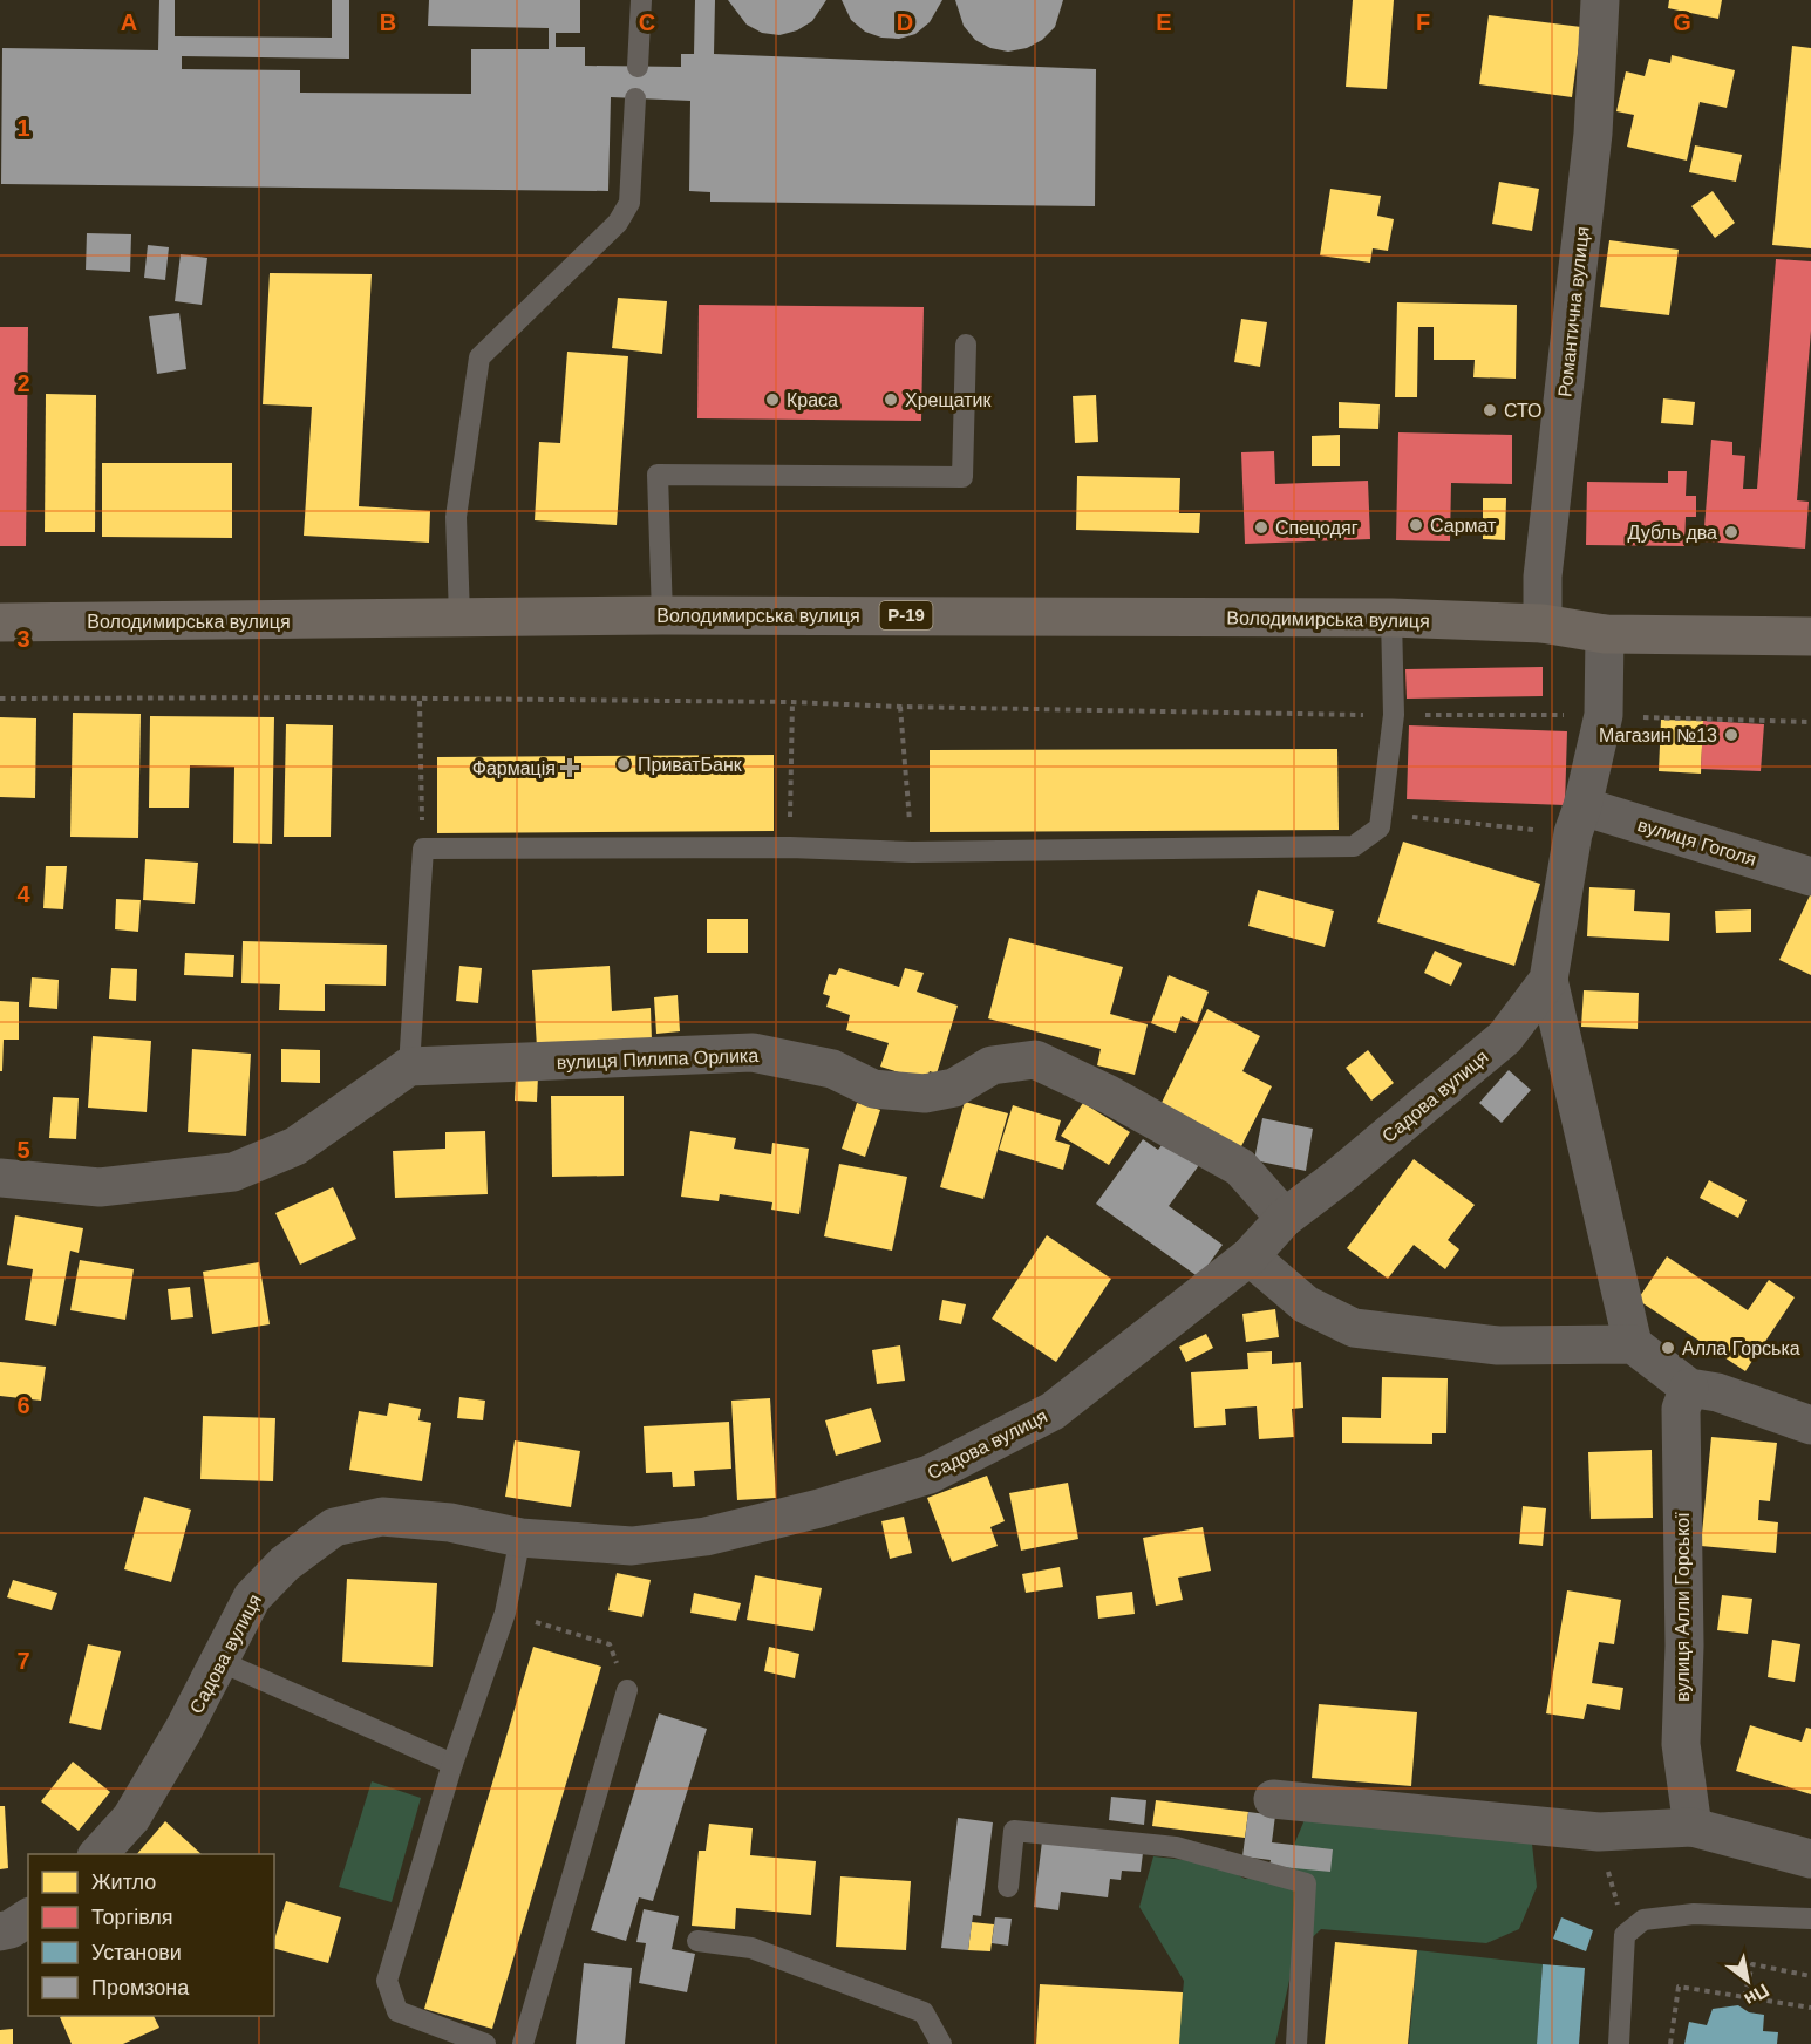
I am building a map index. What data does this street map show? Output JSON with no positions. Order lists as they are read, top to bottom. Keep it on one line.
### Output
{"streets":{"main road":["Володимирська вулиця","Р-19"],"street":["Романтична вулиця","вулиця Гоголя","вулиця Пилипа Орлика","Садова вулиця","вулиця Алли Горської"]},"crossings":[["Романтична вулиця","Володимирська вулиця"],["Володимирська вулиця","Садова вулиця"],["вулиця Гоголя","Садова вулиця"],["вулиця Пилипа Орлика","Садова вулиця"]],"places":{"other":["Краса","Хрещатик","СТО","Сармат","Спецодяг","Дубль два","Магазин №13","ПриватБанк","Алла Горська"],"health":["Фармація"]},"legend":["Житло","Торгівля","Установи","Промзона"],"north":"bottom right","grid":{"columns":["A","B","C","D","E","F","G"],"rows":["1","2","3","4","5","6","7"]}}
